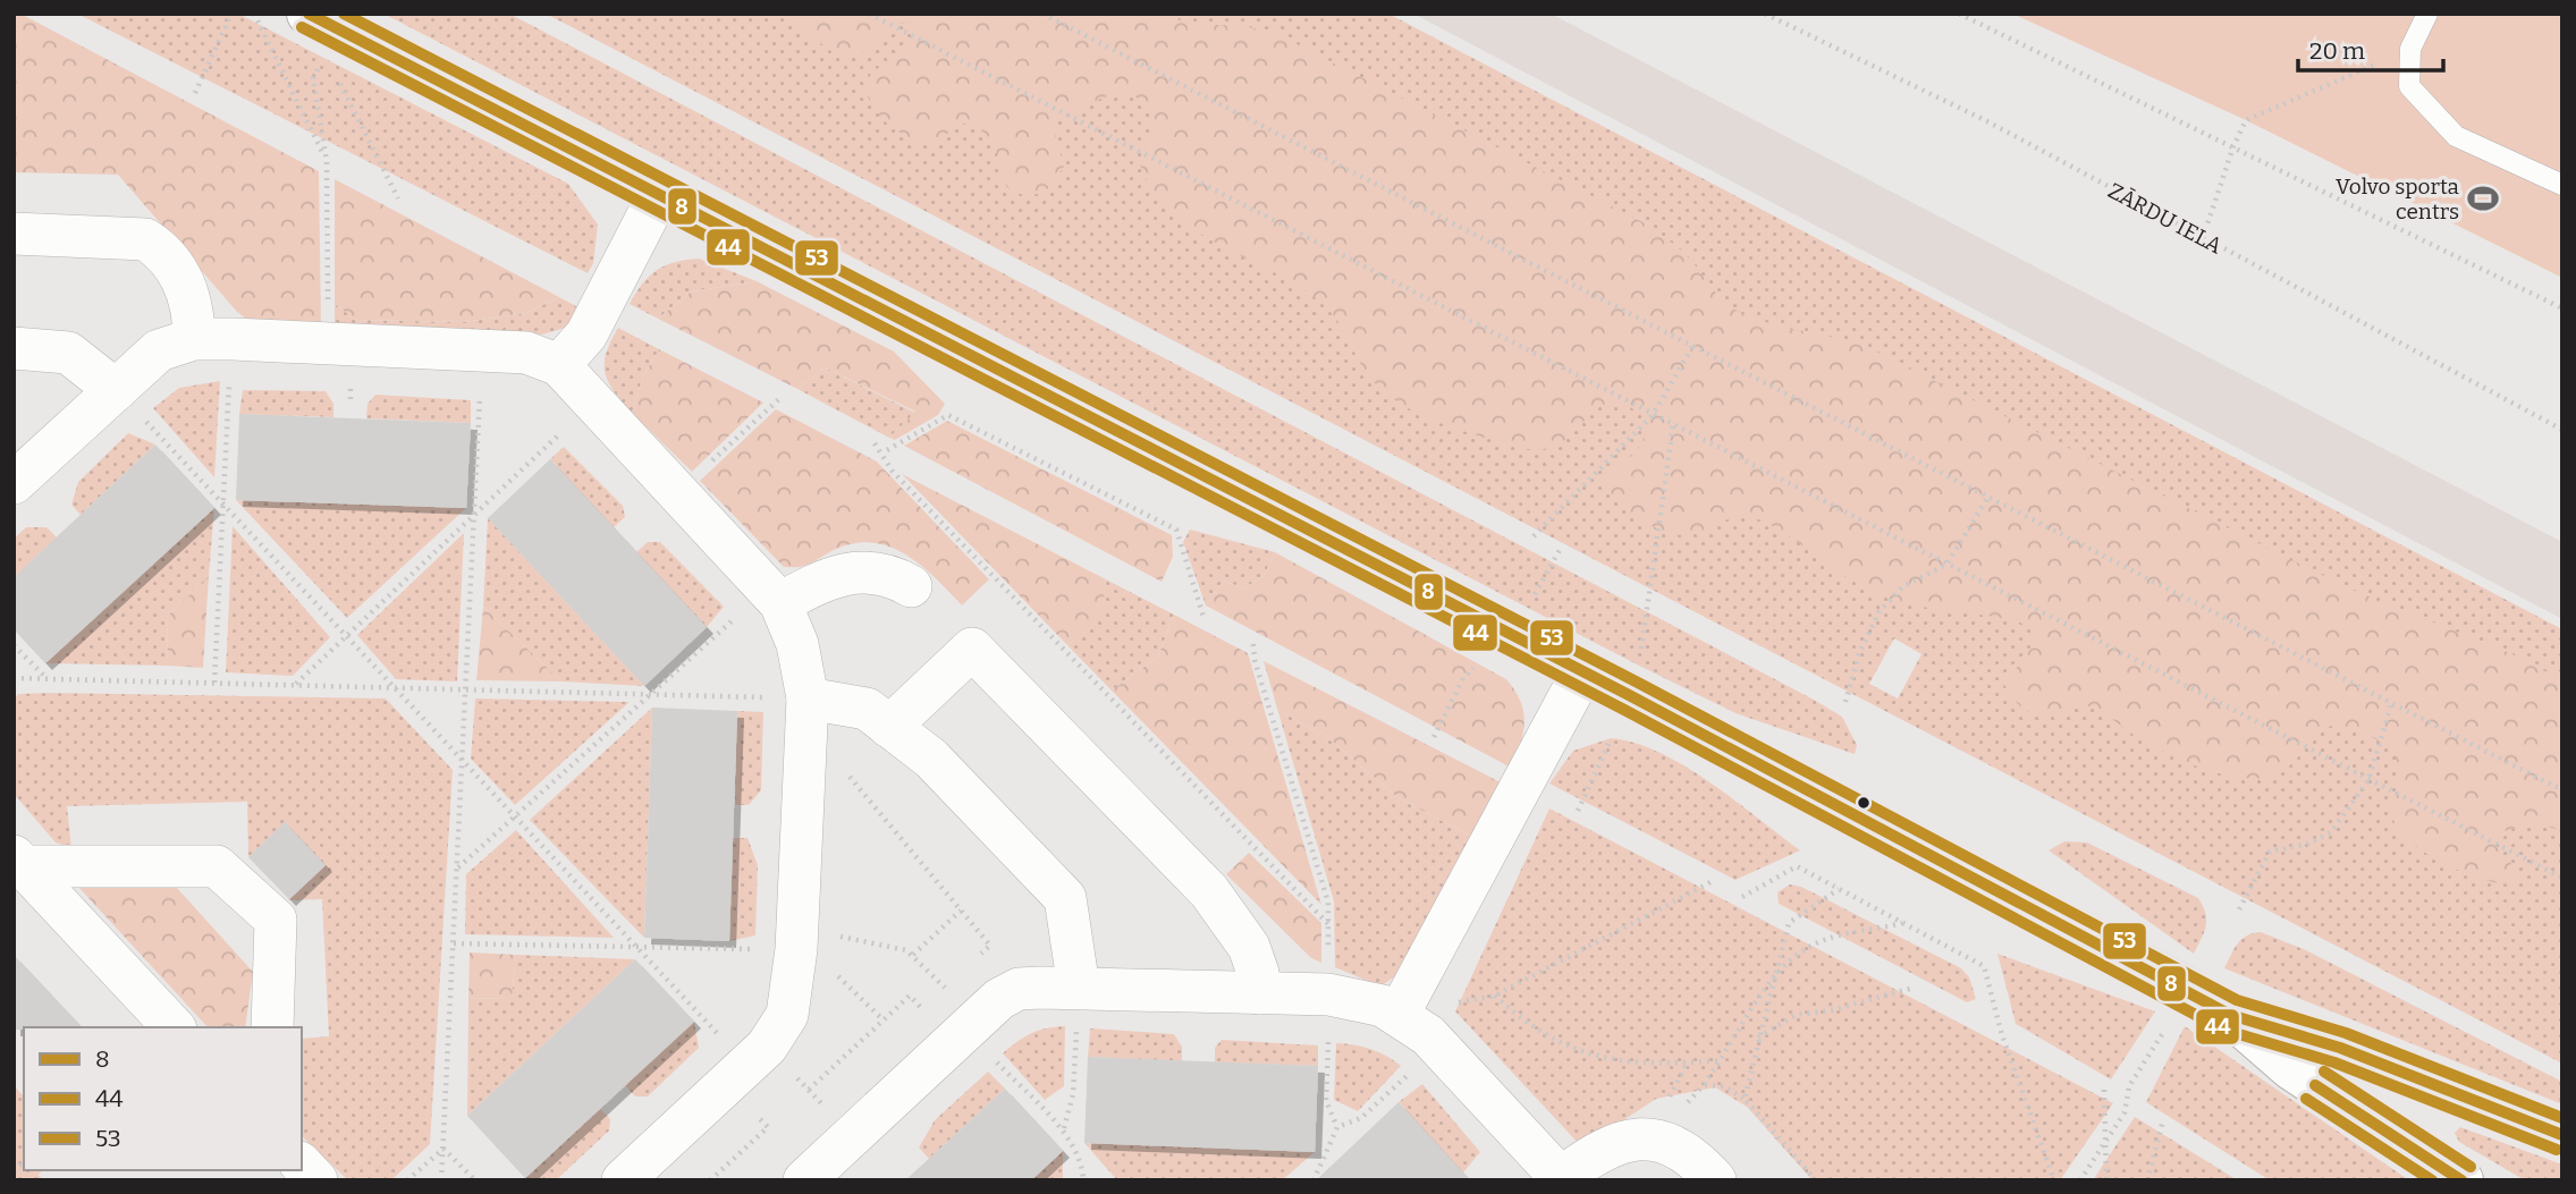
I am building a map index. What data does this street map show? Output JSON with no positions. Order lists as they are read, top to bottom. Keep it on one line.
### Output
{"streets":{"path":["ZĀRDU IELA"]},"places":{"sports":["Volvo sporta centrs"]},"lines":["transit line 8","transit line 53","transit line 44"],"legend":["8","44","53"],"scale_bar":"20 m"}
